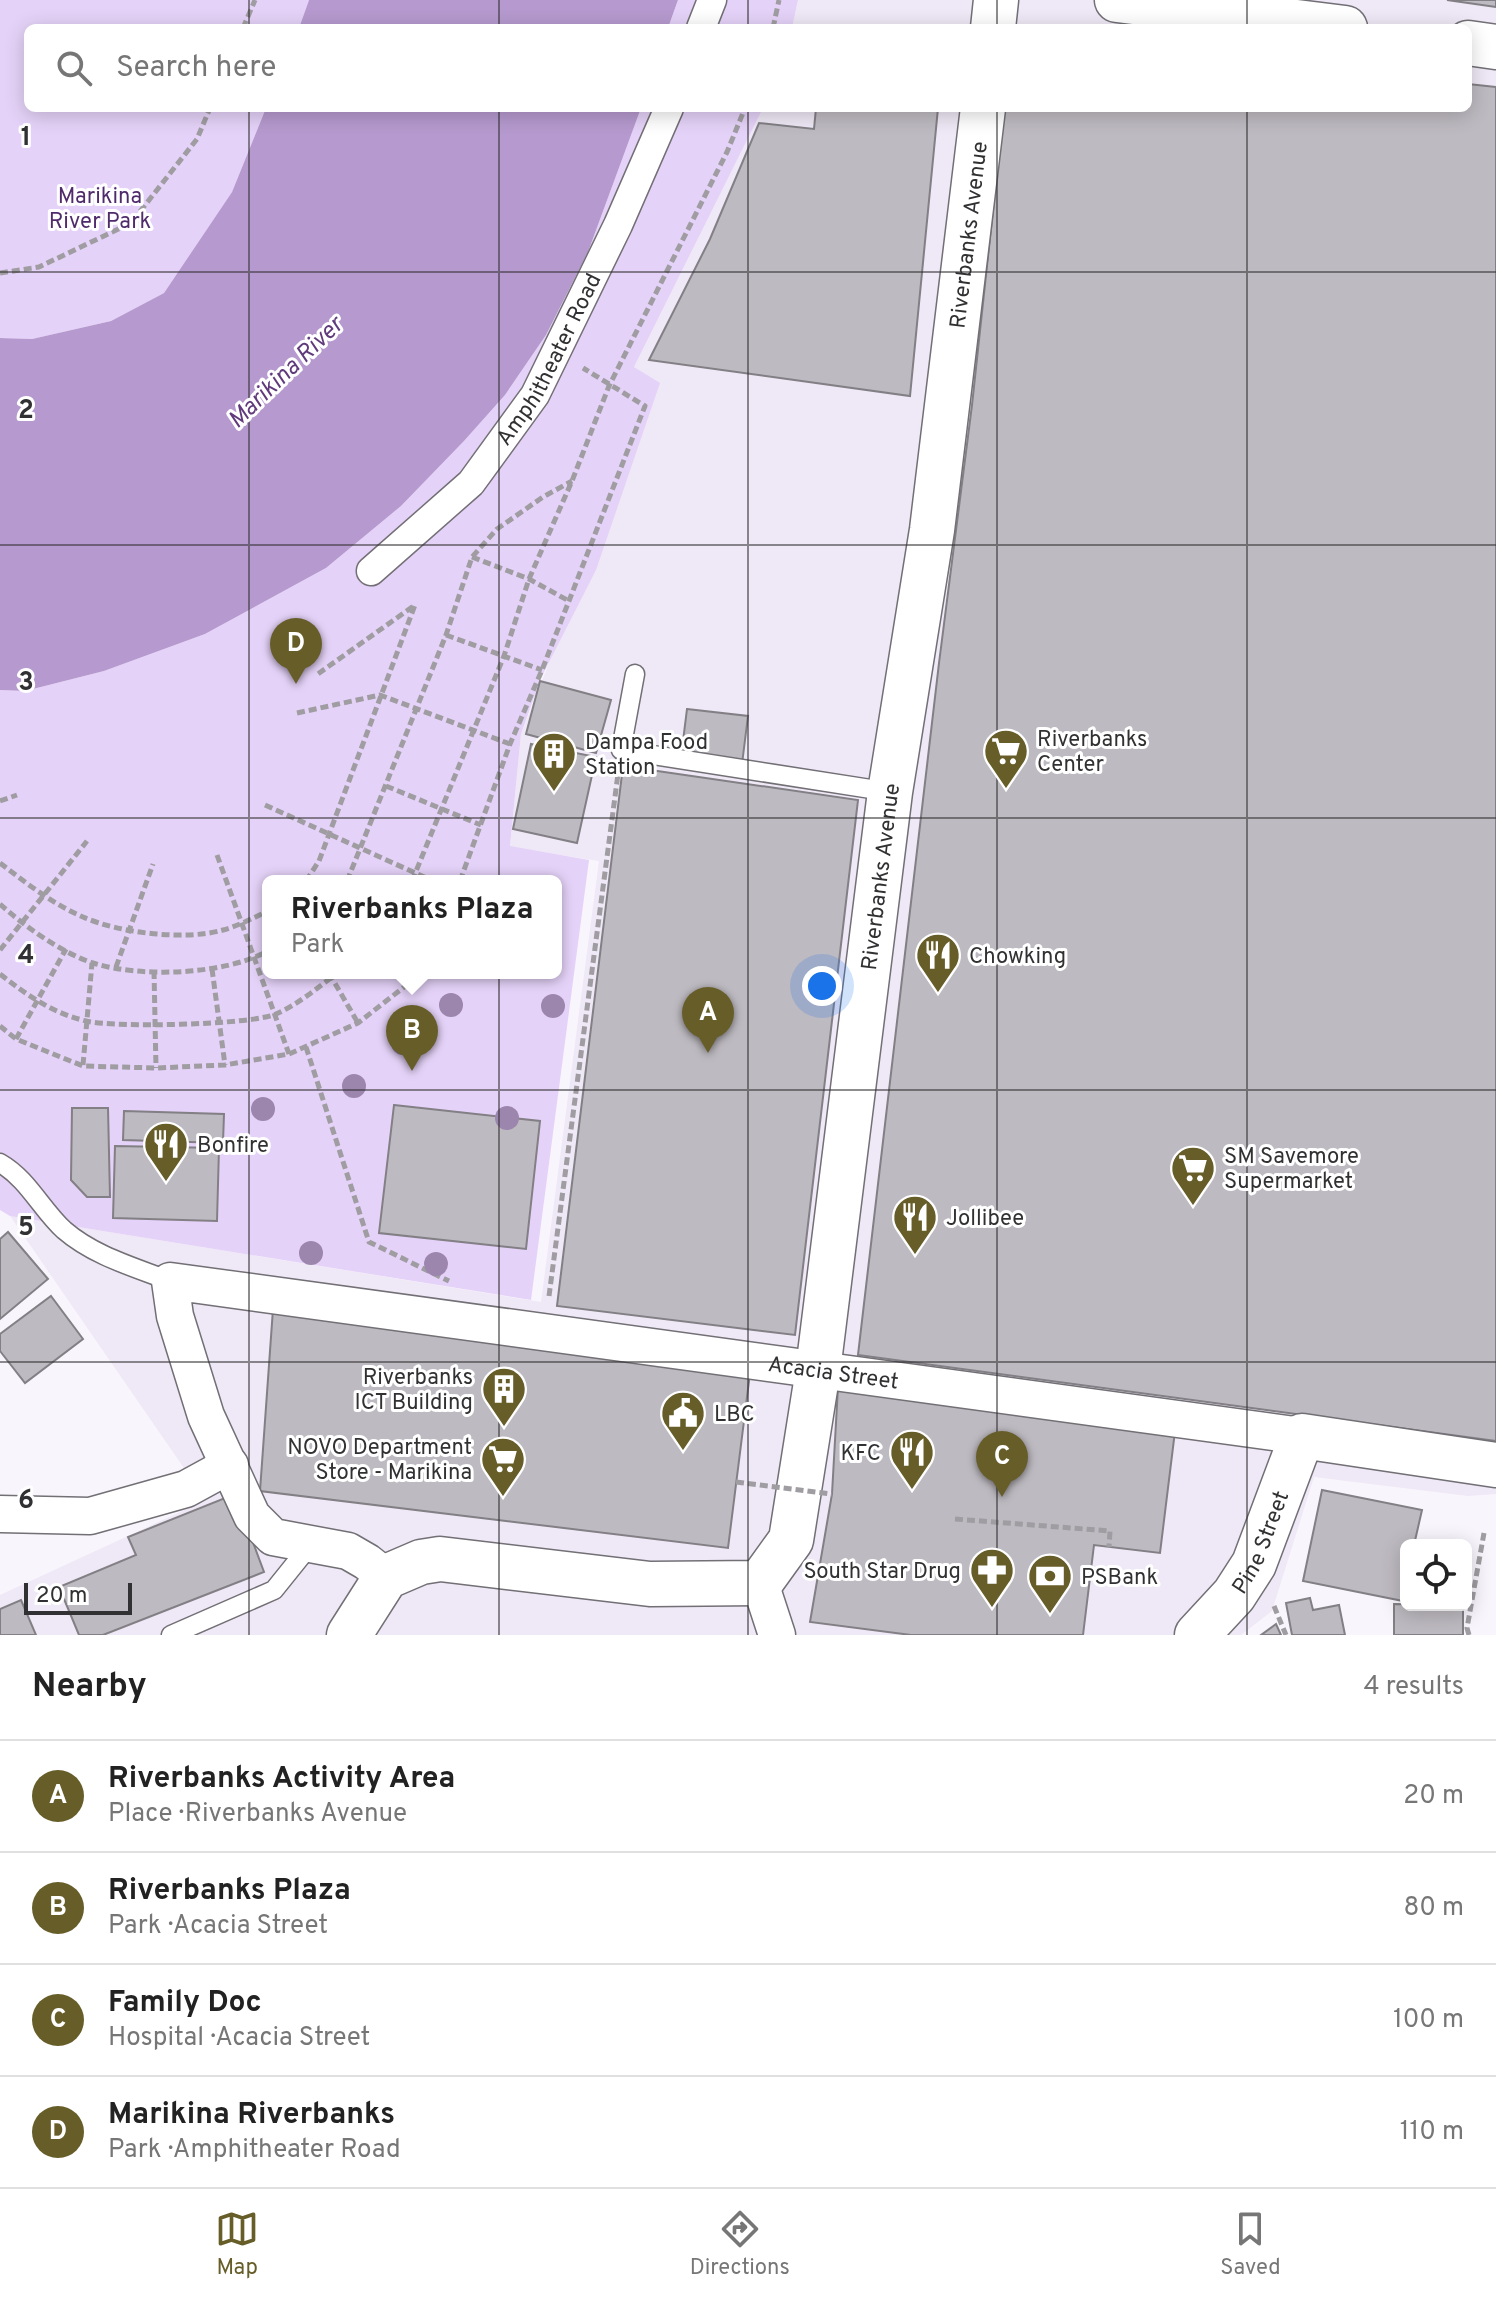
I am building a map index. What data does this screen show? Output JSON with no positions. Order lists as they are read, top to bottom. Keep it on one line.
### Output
{"streets":{"street":["Riverbanks Avenue","Amphitheater Road","Acacia Street","Pine Street"]},"crossings":[["Riverbanks Avenue","Acacia Street"],["Acacia Street","Pine Street"]],"water":["Marikina River"],"parks":["Marikina River Park"],"places":{"supermarket":["Riverbanks Center","SM Savemore Supermarket","NOVO Department Store - Marikina"],"building":["Dampa Food Station","Riverbanks ICT Building"],"restaurant":["Chowking","Bonfire","Jollibee","KFC"],"public building":["LBC"],"pharmacy":["South Star Drug"],"bank":["PSBank"]},"scale_bar":"20 m","page":{"search":"Search here","pins":["D","A","B","C"],"popup":["Riverbanks Plaza","Park"],"scale":"20 m","heading":["Nearby","4 results"],"list":[{"mark":"A","name":"Riverbanks Activity Area","note":"Place · Riverbanks Avenue","value":"20 m"},{"mark":"B","name":"Riverbanks Plaza","note":"Park · Acacia Street","value":"80 m"},{"mark":"C","name":"Family Doc","note":"Hospital · Acacia Street","value":"100 m"},{"mark":"D","name":"Marikina Riverbanks","note":"Park · Amphitheater Road","value":"110 m"}],"nav":["Map","Directions","Saved"]},"grid":{"rows":["1","2","3","4","5","6"]}}
